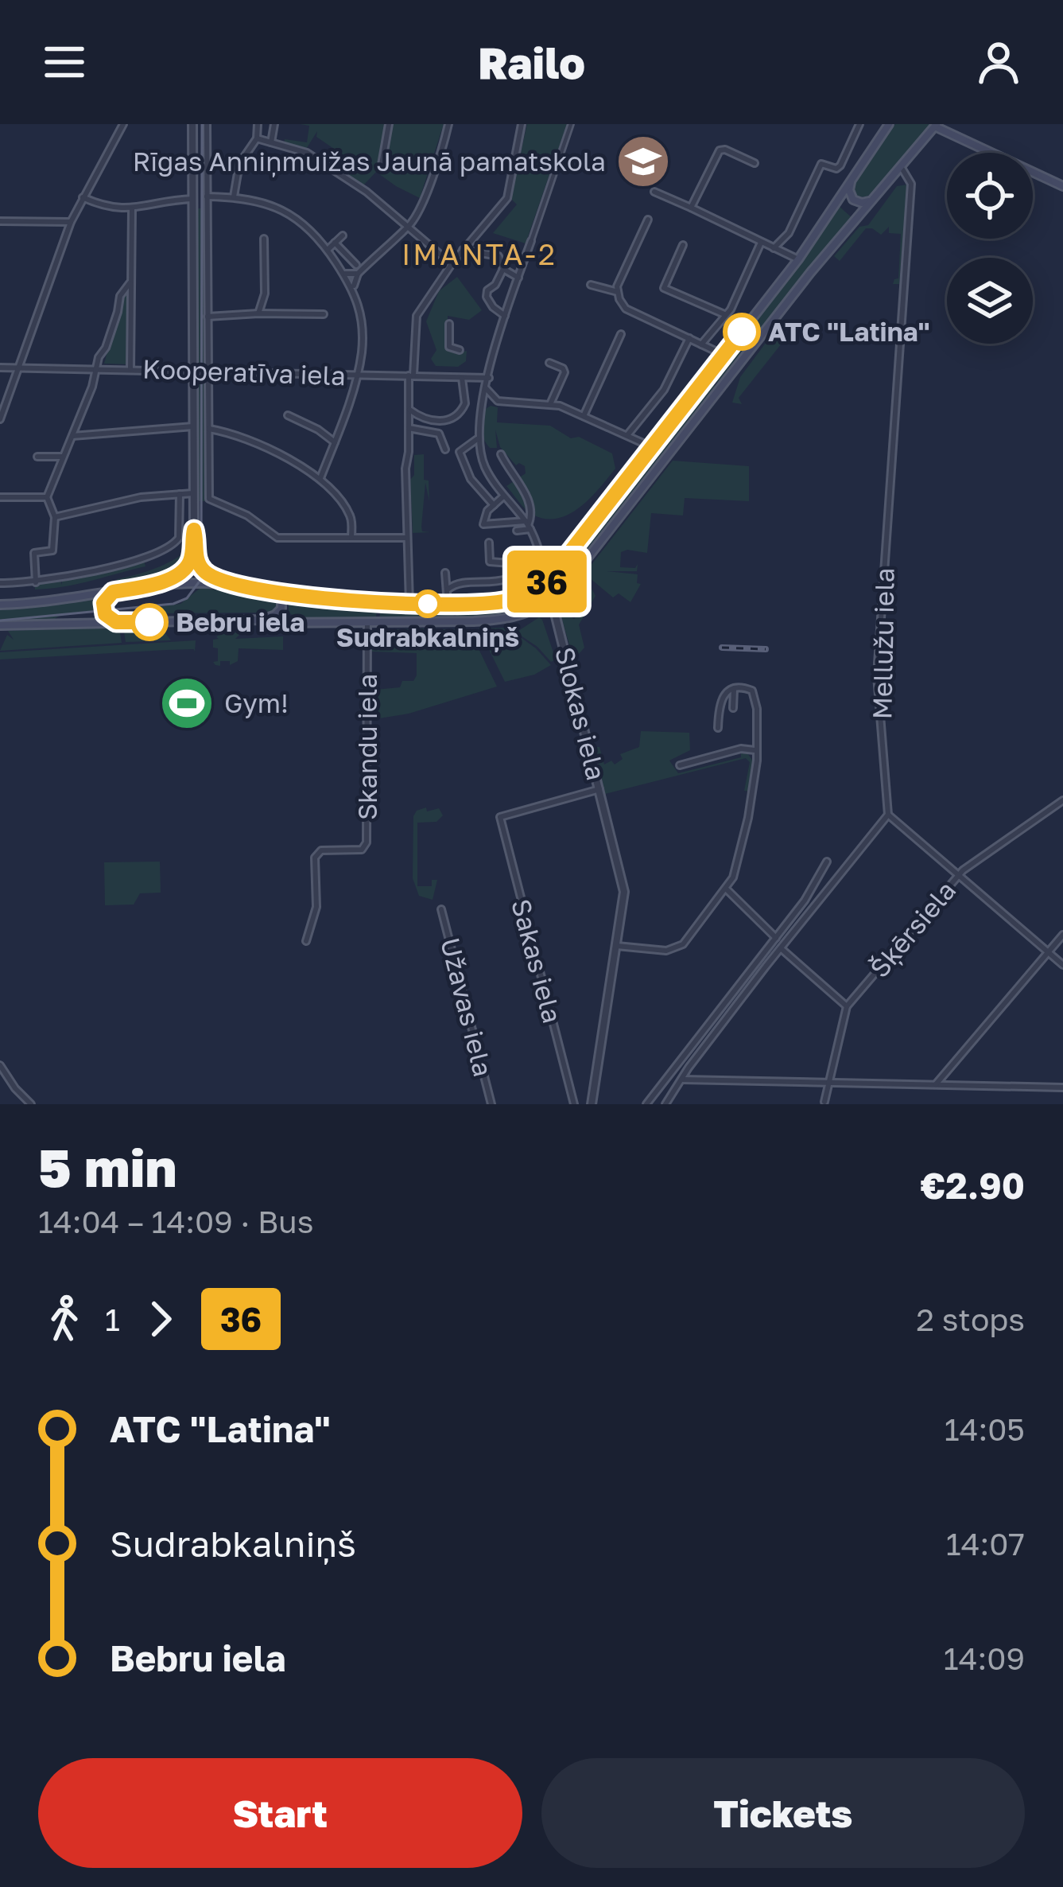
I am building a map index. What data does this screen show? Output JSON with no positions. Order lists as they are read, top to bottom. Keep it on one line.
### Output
{"streets":{"street":["Kooperatīva iela","Mellužu iela","Slokas iela","Skandu iela","Šķērsiela","Sakas iela","Užavas iela"]},"crossings":[["Kooperatīva iela","Slokas iela"],["Slokas iela","Sakas iela"]],"districts":["IMANTA-2"],"places":{"school or university":["Rīgas Anniņmuižas Jaunā pamatskola"],"other":["ATC \"Latina\"","Sudrabkalniņš","Bebru iela"],"sports":["Gym!"]},"lines":["bus line 36"],"page":{"header":"Railo","on_map":"36","heading":["5 min","14:04 – 14:09 · Bus","€2.90"],"legs":["1","36","2 stops"],"list":[{"name":"ATC \"Latina\"","value":"14:05"},{"name":"Sudrabkalniņš","value":"14:07"},{"name":"Bebru iela","value":"14:09"}],"buttons":["Start","Tickets"]}}
